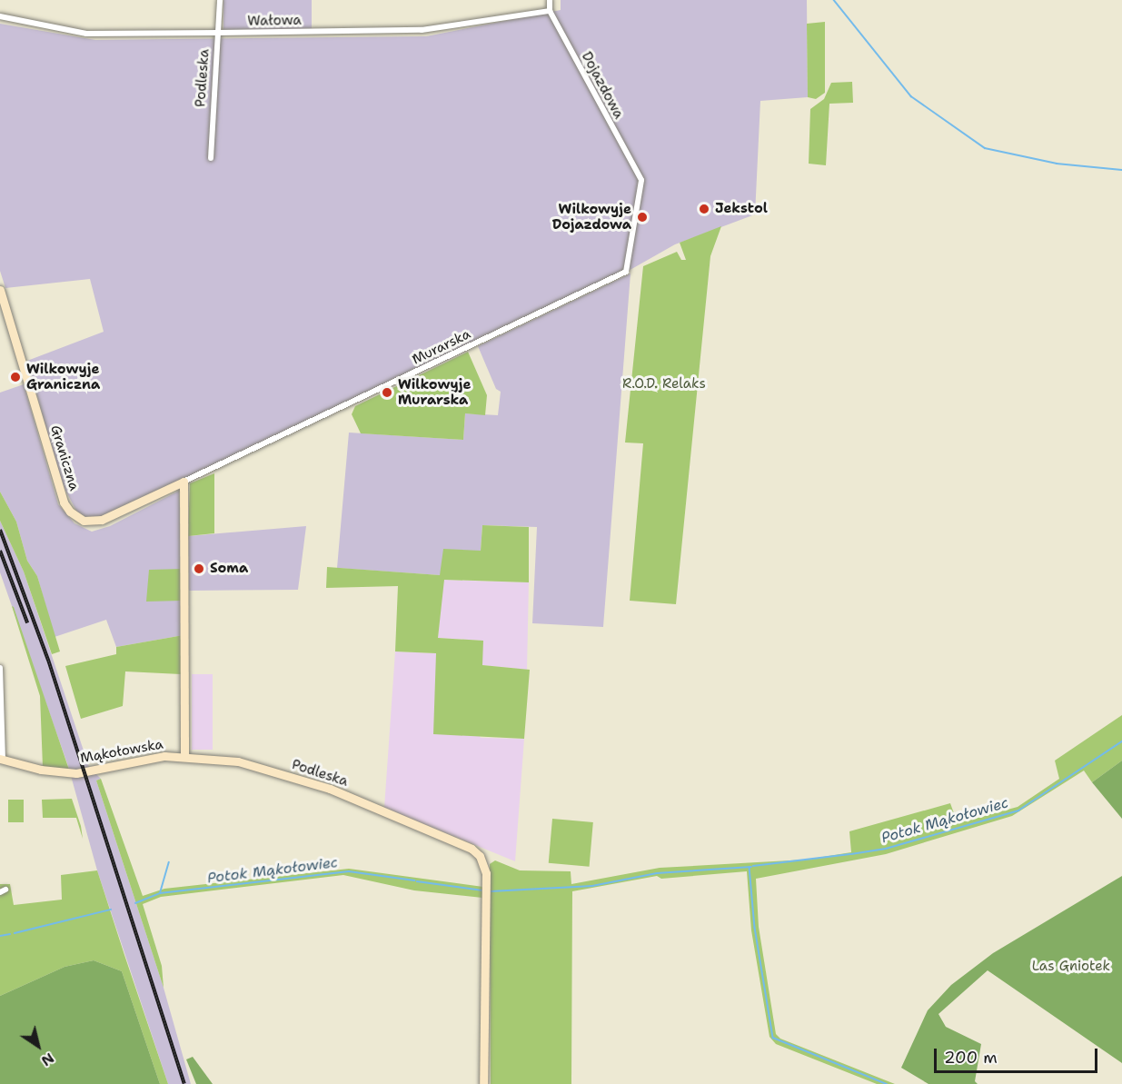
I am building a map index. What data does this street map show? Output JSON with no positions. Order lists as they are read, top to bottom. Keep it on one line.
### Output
{"streets":{"street":["Wałowa","Podleska","Dojazdowa","Murarska","Graniczna","Mąkołowska"]},"crossings":[["Wałowa","Podleska"],["Wałowa","Dojazdowa"],["Podleska","Mąkołowska"],["Dojazdowa","Murarska"],["Murarska","Graniczna"]],"water":["Potok Mąkołowiec"],"parks":["R.O.D. Relaks","Las Gniotek"],"places":["Jekstol","Wilkowyje Dojazdowa","Wilkowyje Graniczna","Wilkowyje Murarska","Soma"],"scale_bar":"200 m","north":"bottom right"}
